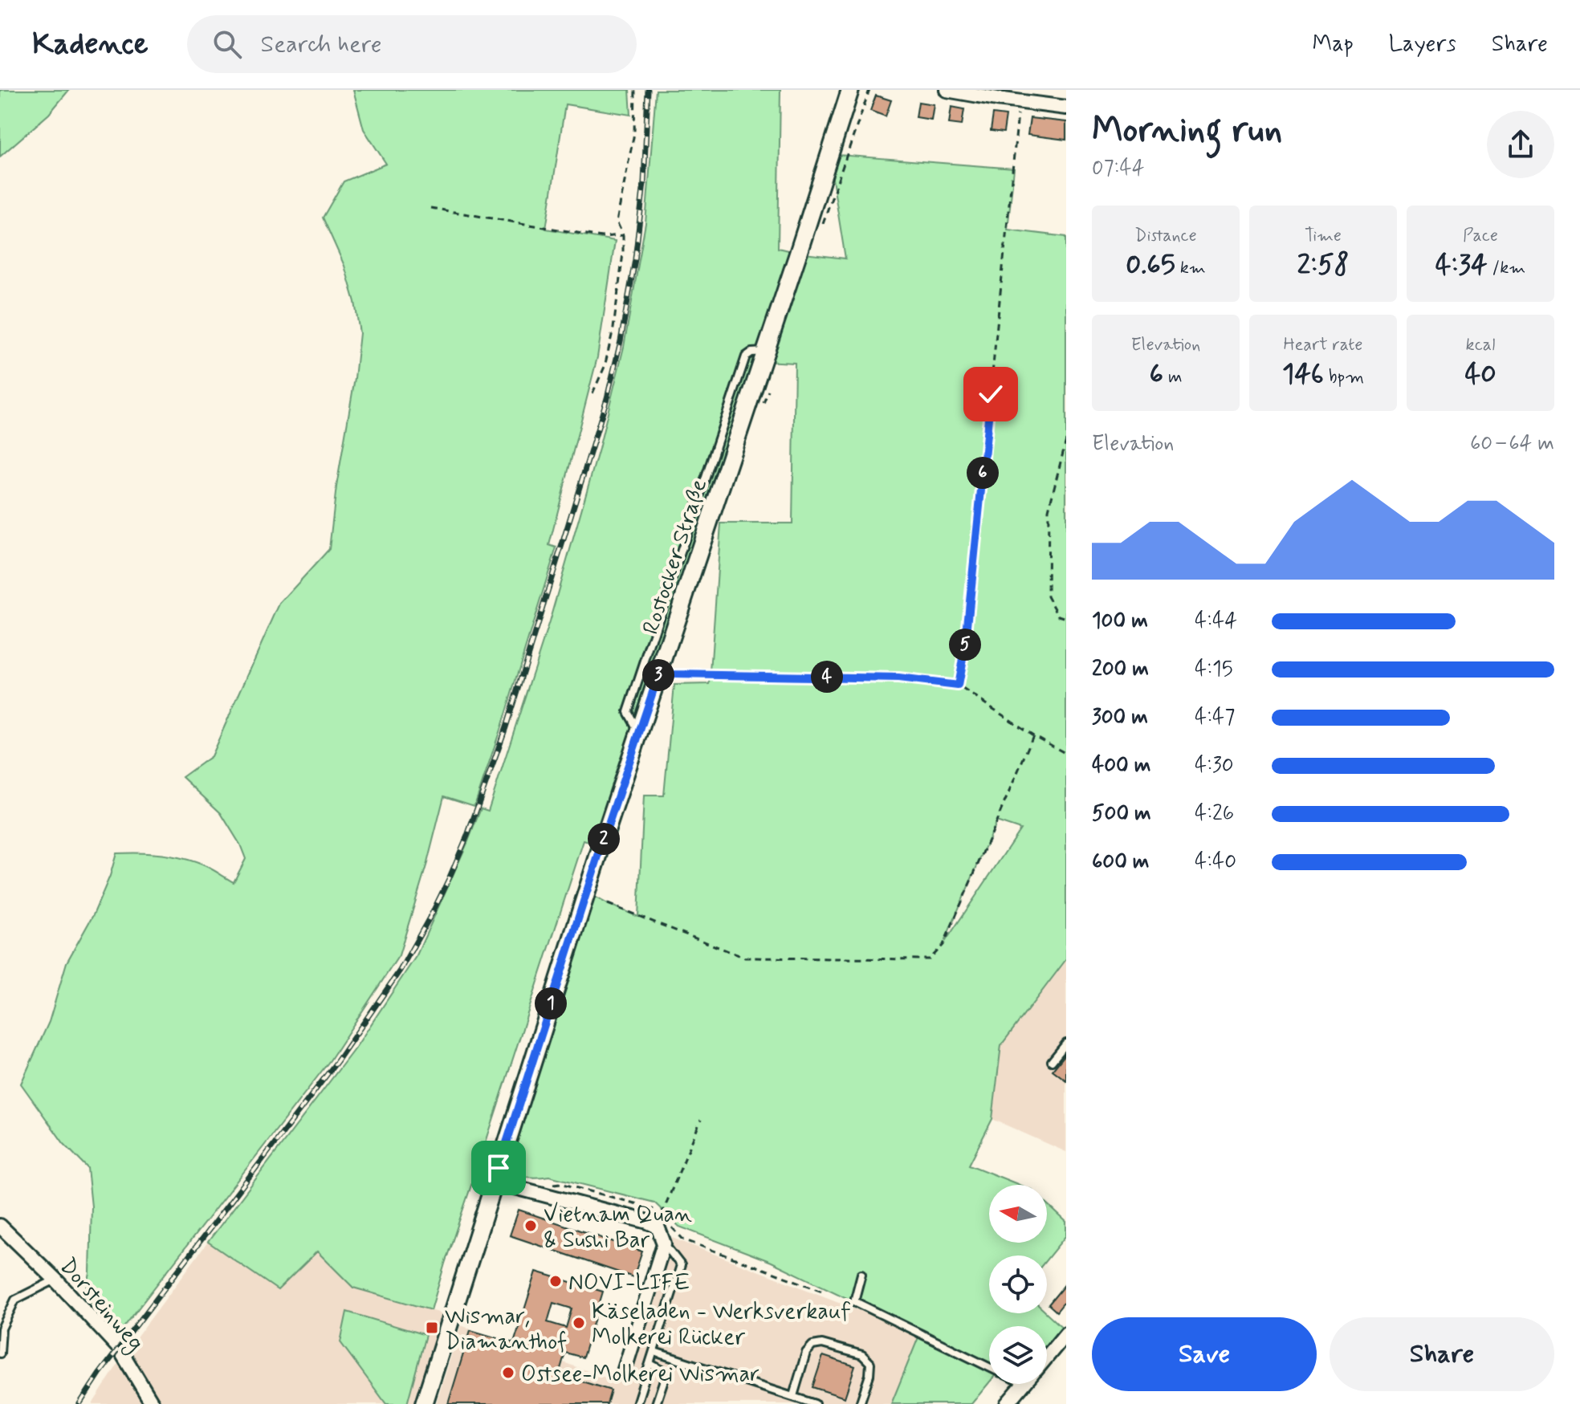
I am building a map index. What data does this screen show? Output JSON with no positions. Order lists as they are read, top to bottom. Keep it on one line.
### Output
{"streets":{"street":["Rostocker Straße","Dorsteinweg"]},"places":{"other":["Vietnam Quan & Sushi Bar","NOVI-LIFE","Käseladen - Werksverkauf Molkerei Rücker","Ostsee-Molkerei Wismar"],"transit":["Wismar, Diamanthof"]},"north":"left","page":{"header":"Kadence","search":"Search here","nav":["Map","Layers","Share"],"heading":["Morning run","07:44"],"stats":[["Distance","0.65 km"],["Time","2:58"],["Pace","4:34 /km"],["Elevation","6 m"],["Heart rate","146 bpm"],["kcal","40"]],"chart":["Elevation","60–64 m"],"pins":["6","5","3","4","2","1"],"list":[{"name":"100 m","note":"4:44"},{"name":"200 m","note":"4:15"},{"name":"300 m","note":"4:47"},{"name":"400 m","note":"4:30"},{"name":"500 m","note":"4:26"},{"name":"600 m","note":"4:40"}],"buttons":["Save","Share"]}}
